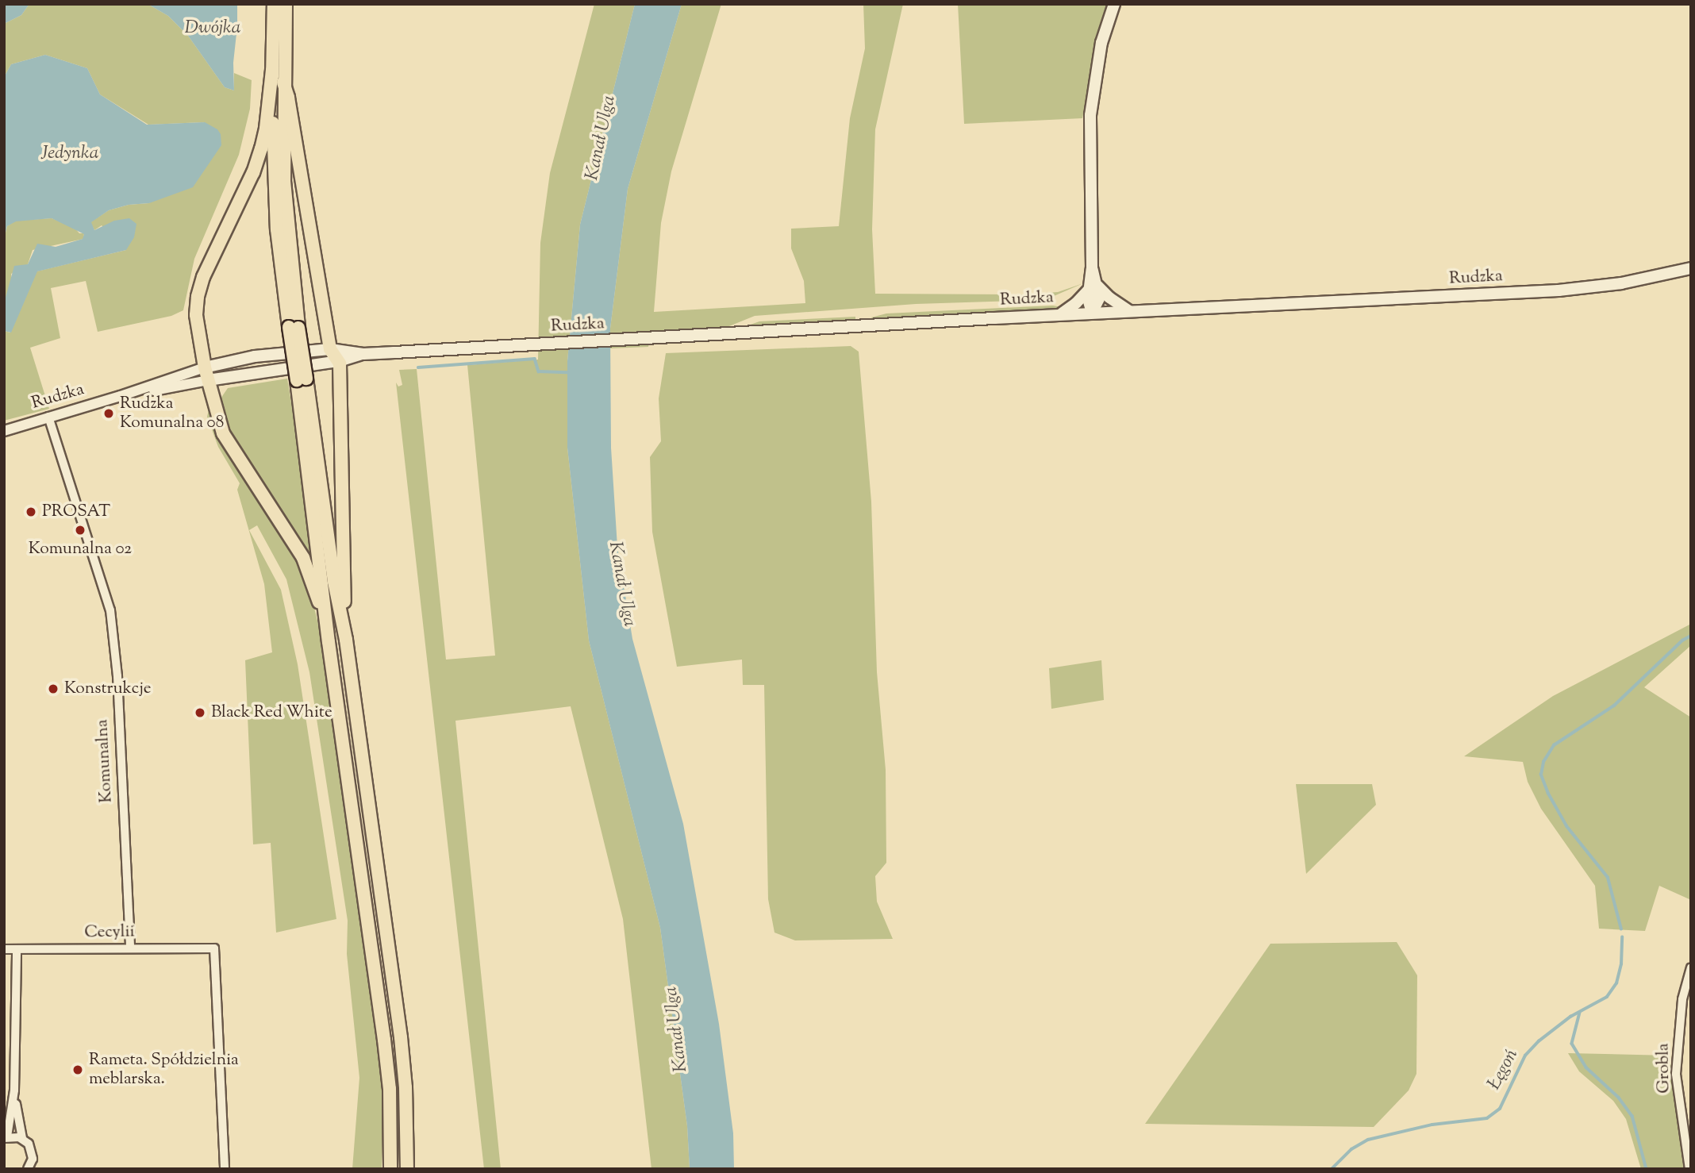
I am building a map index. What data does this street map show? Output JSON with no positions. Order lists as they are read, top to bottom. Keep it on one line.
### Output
{"streets":{"main road":["Rudzka"],"street":["Komunalna","Cecylii","Grobla"]},"crossings":[["Rudzka","Komunalna"],["Komunalna","Cecylii"]],"water":["Dwójka","Kanał Ulga","Jedynka","Łęgoń"],"places":["Rudzka Komunalna 08","PROSAT","Komunalna 02","Konstrukcje","Black Red White","Rameta. Spółdzielnia meblarska."]}
